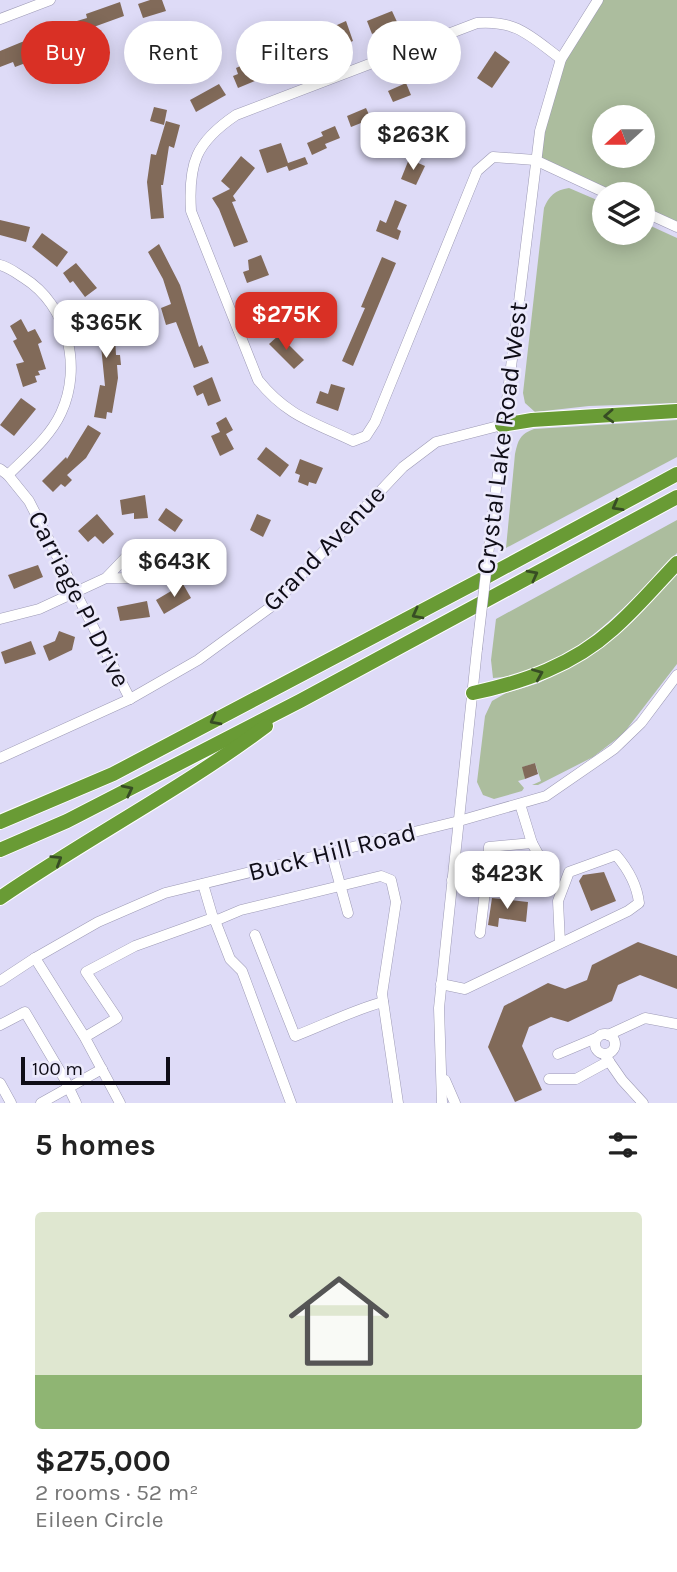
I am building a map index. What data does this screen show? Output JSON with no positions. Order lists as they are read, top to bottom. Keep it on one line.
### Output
{"streets":{"street":["Crystal Lake Road West","Grand Avenue","Carriage Pl Drive","Buck Hill Road"]},"crossings":[["Crystal Lake Road West","Grand Avenue"],["Crystal Lake Road West","Buck Hill Road"],["Grand Avenue","Carriage Pl Drive"]],"scale_bar":"100 m","north":"left","page":{"chip":["Buy","Rent","Filters","New"],"price":["$263K","$275K","$365K","$643K","$423K"],"scale":"100 m","heading":"5 homes","list":[{"name":"$275,000","note":"2 rooms · 52 m² · Eileen Circle"}]}}
